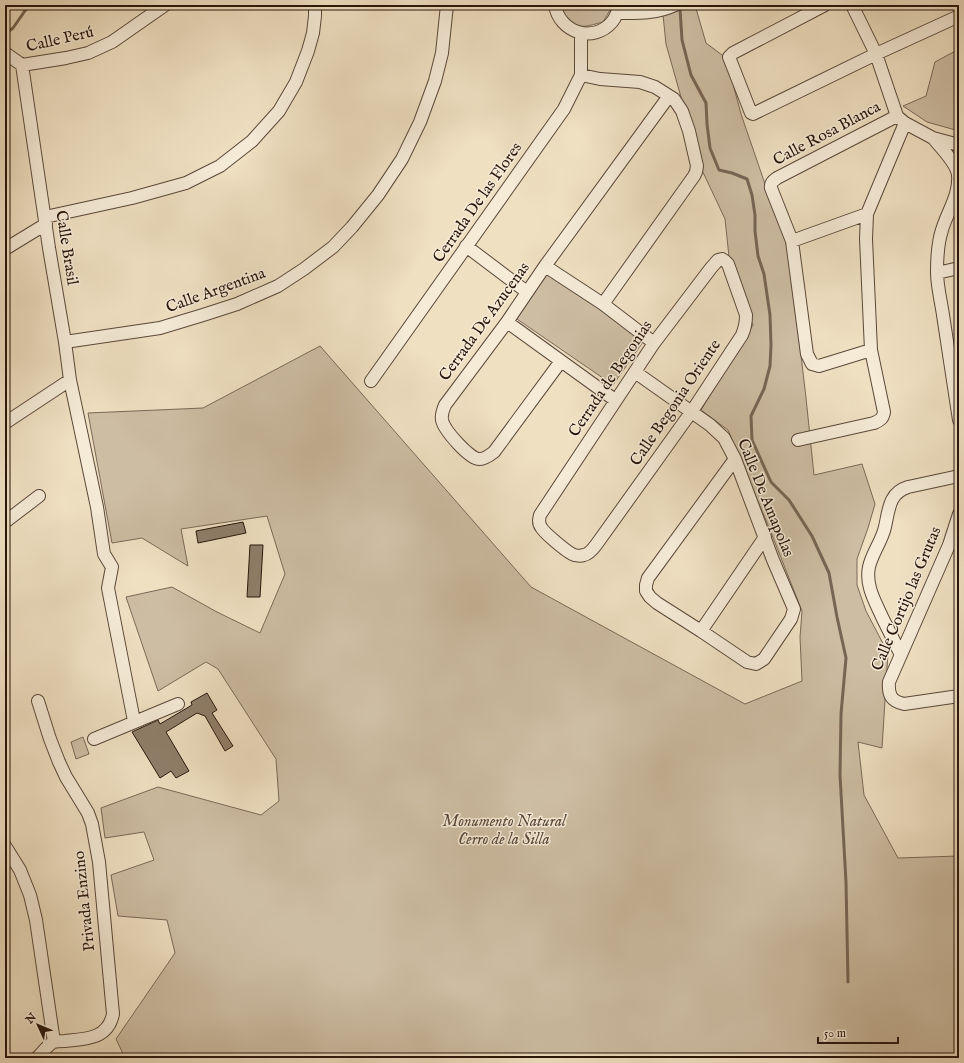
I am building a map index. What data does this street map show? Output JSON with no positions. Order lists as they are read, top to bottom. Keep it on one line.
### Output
{"streets":{"street":["Calle Perú","Calle Rosa Blanca","Cerrada De las Flores","Calle Brasil","Calle Argentina","Cerrada De Azucenas","Cerrada de Begonias","Calle Begonia Oriente","Calle De Amapolas","Calle Cortijo las Grutas","Privada Enzino"]},"crossings":[["Calle Perú","Calle Brasil"],["Calle Brasil","Calle Argentina"],["Cerrada de Begonias","Calle Begonia Oriente"],["Cerrada de Begonias","Calle De Amapolas"],["Calle Begonia Oriente","Calle De Amapolas"]],"parks":["Monumento Natural Cerro de la Silla"],"scale_bar":"50 m","north":"top left"}
